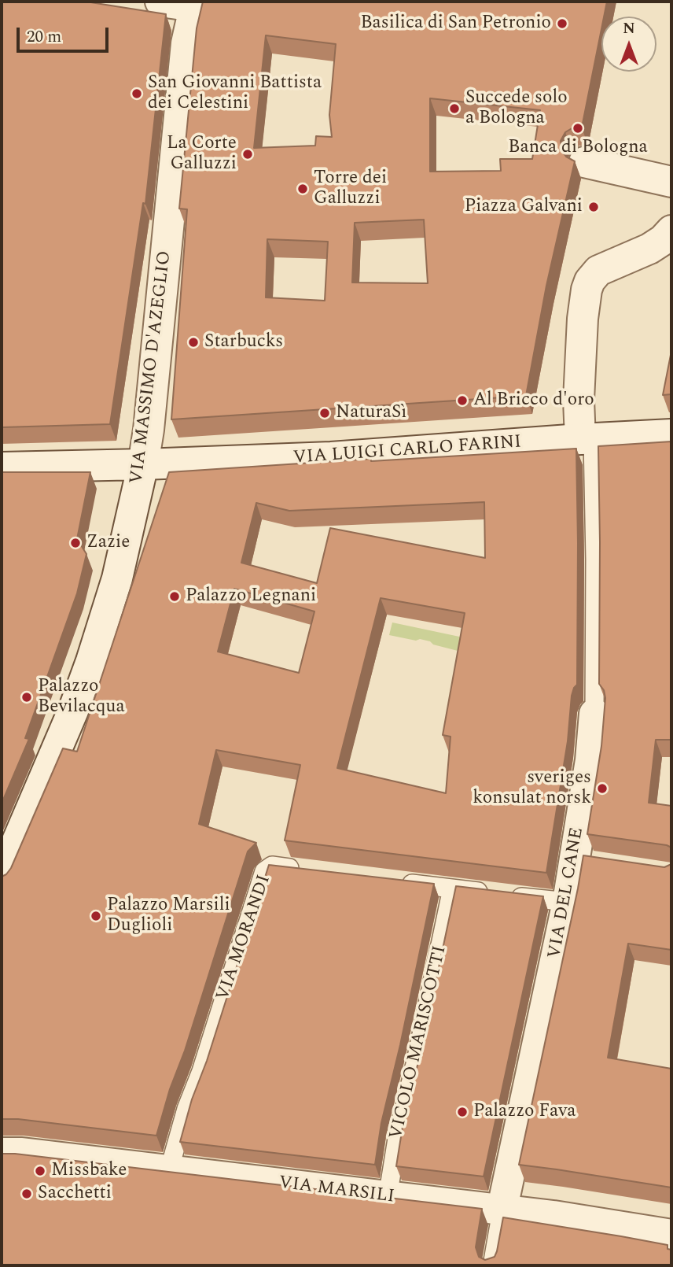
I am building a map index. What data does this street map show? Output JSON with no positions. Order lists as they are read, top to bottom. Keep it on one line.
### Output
{"streets":{"street":["VIA MASSIMO D'AZEGLIO","VIA LUIGI CARLO FARINI","VIA DEL CANE","VIA MARSILI"],"lane":["VIA MORANDI","VICOLO MARISCOTTI"]},"crossings":[["VIA MASSIMO D'AZEGLIO","VIA LUIGI CARLO FARINI"],["VIA LUIGI CARLO FARINI","VIA DEL CANE"],["VIA DEL CANE","VIA MARSILI"],["VIA MORANDI","VIA MARSILI"],["VICOLO MARISCOTTI","VIA MARSILI"]],"places":["Basilica di San Petronio","San Giovanni Battista dei Celestini","Succede solo a Bologna","Banca di Bologna","La Corte Galluzzi","Torre dei Galluzzi","Piazza Galvani","Starbucks","Al Bricco d'oro","NaturaSì","Zazie","Palazzo Legnani","Palazzo Bevilacqua","sveriges konsulat norsk","Palazzo Marsili Duglioli","Palazzo Fava","Missbake","Sacchetti"],"scale_bar":"20 m","north":"top"}
